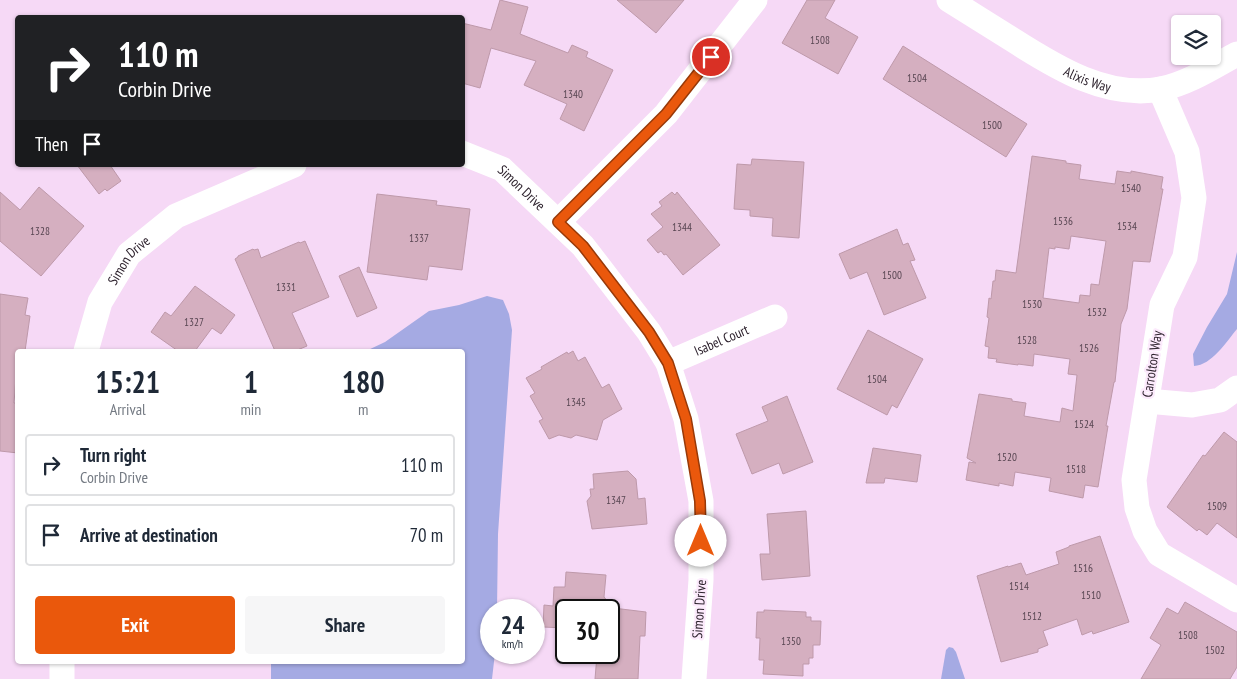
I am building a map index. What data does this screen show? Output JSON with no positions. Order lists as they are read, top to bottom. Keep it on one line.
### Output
{"streets":{"street":["Alixis Way","Simon Drive","Isabel Court","Carrolton Way"]},"crossings":[["Alixis Way","Carrolton Way"],["Simon Drive","Isabel Court"]],"house_numbers":["1508","1504","1340","1500","1540","1536","1534","1344","1328","1337","1500","1331","1530","1532","1327","1528","1526","1504","1345","1524","1520","1518","1347","1509","1516","1514","1510","1512","1508","1350","1502"],"page":{"turn":["110 m","Corbin Drive"],"then":"Then","eta":["15:21","Arrival","1","min","180","m"],"list":[{"name":"Turn right","note":"Corbin Drive","value":"110 m"},{"name":"Arrive at destination","value":"70 m"}],"buttons":["Exit","Share"],"speed":"24 km/h","limit":"30"}}
